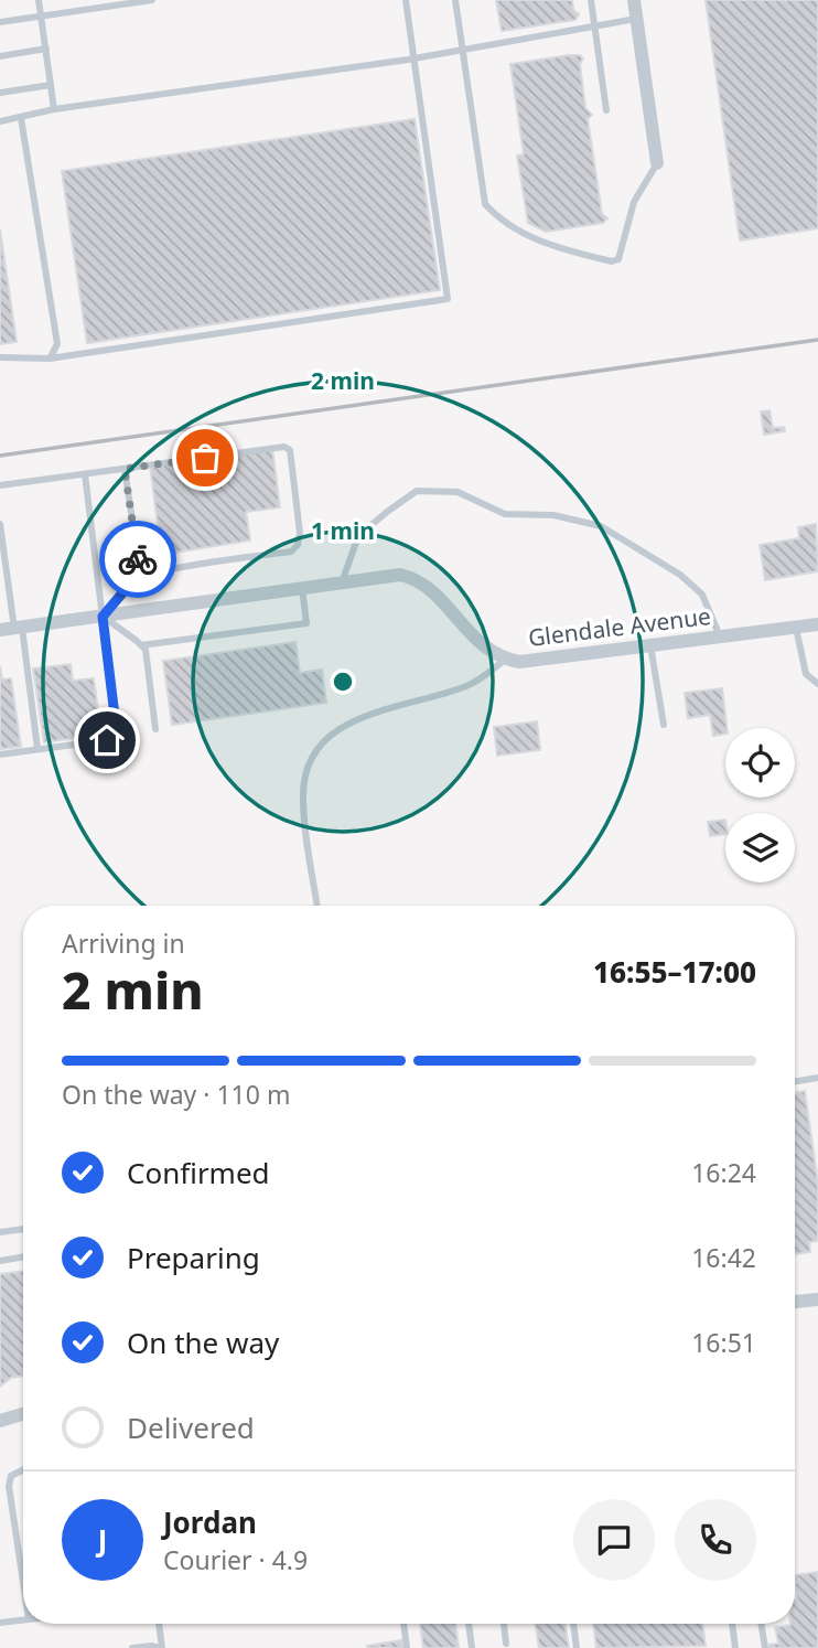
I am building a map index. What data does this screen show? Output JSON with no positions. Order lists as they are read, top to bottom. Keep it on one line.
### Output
{"streets":{"street":["Glendale Avenue"]},"page":{"heading":["2 min","Arriving in","16:55–17:00"],"panel":["Jordan","Courier · 4.9"],"bar":"On the way · 110 m","list":[["Confirmed","16:24"],["Preparing","16:42"],["On the way","16:51"],"Delivered"],"round":"J"},"rings":["2 min","1 min"]}
